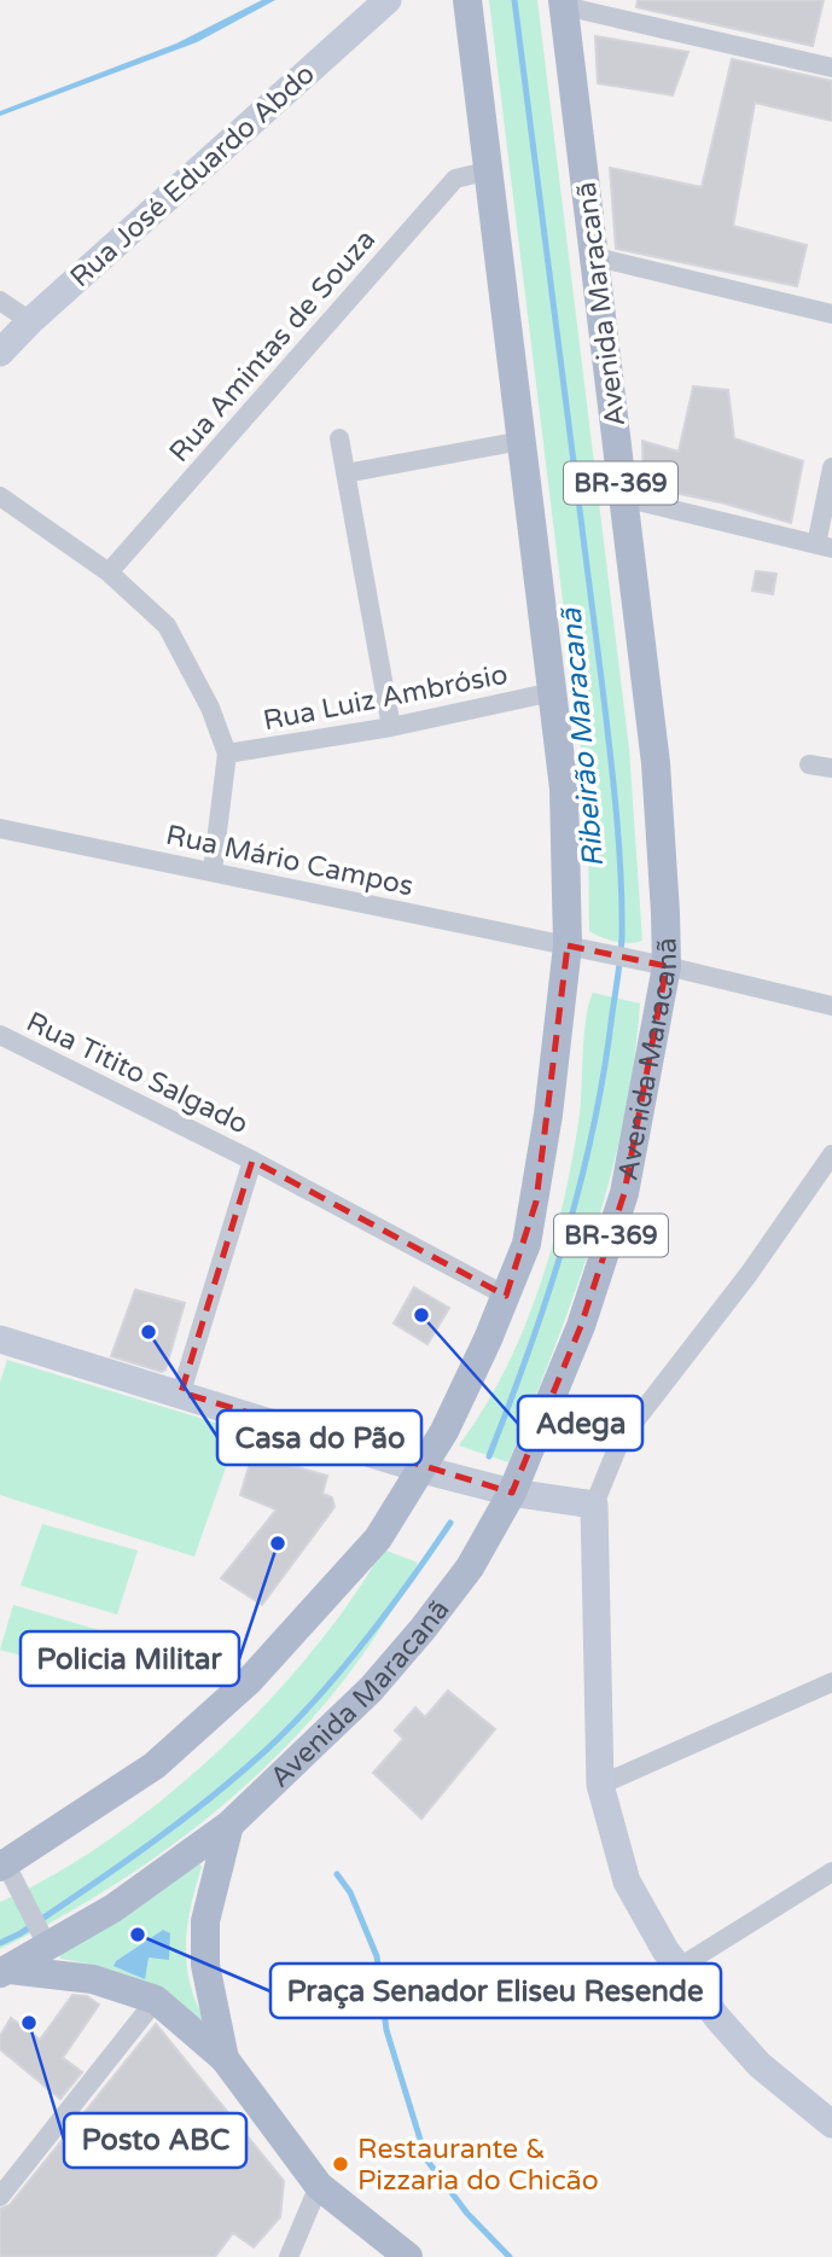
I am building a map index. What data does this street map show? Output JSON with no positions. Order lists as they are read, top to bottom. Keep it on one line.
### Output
{"streets":{"main road":["Avenida Maracanã","BR-369"],"street":["Rua José Eduardo Abdo","Rua Amintas de Souza","Rua Luiz Ambrósio","Rua Mário Campos","Rua Titito Salgado"]},"crossings":[["Avenida Maracanã","Rua Mário Campos"],["Rua Amintas de Souza","BR-369"],["BR-369","Rua Luiz Ambrósio"],["BR-369","Rua Mário Campos"],["BR-369","Rua Titito Salgado"]],"water":["Ribeirão Maracanã"],"places":["Adega","Casa do Pão","Policia Militar","Praça Senador Eliseu Resende","Posto ABC","Restaurante & Pizzaria do Chicão"]}
